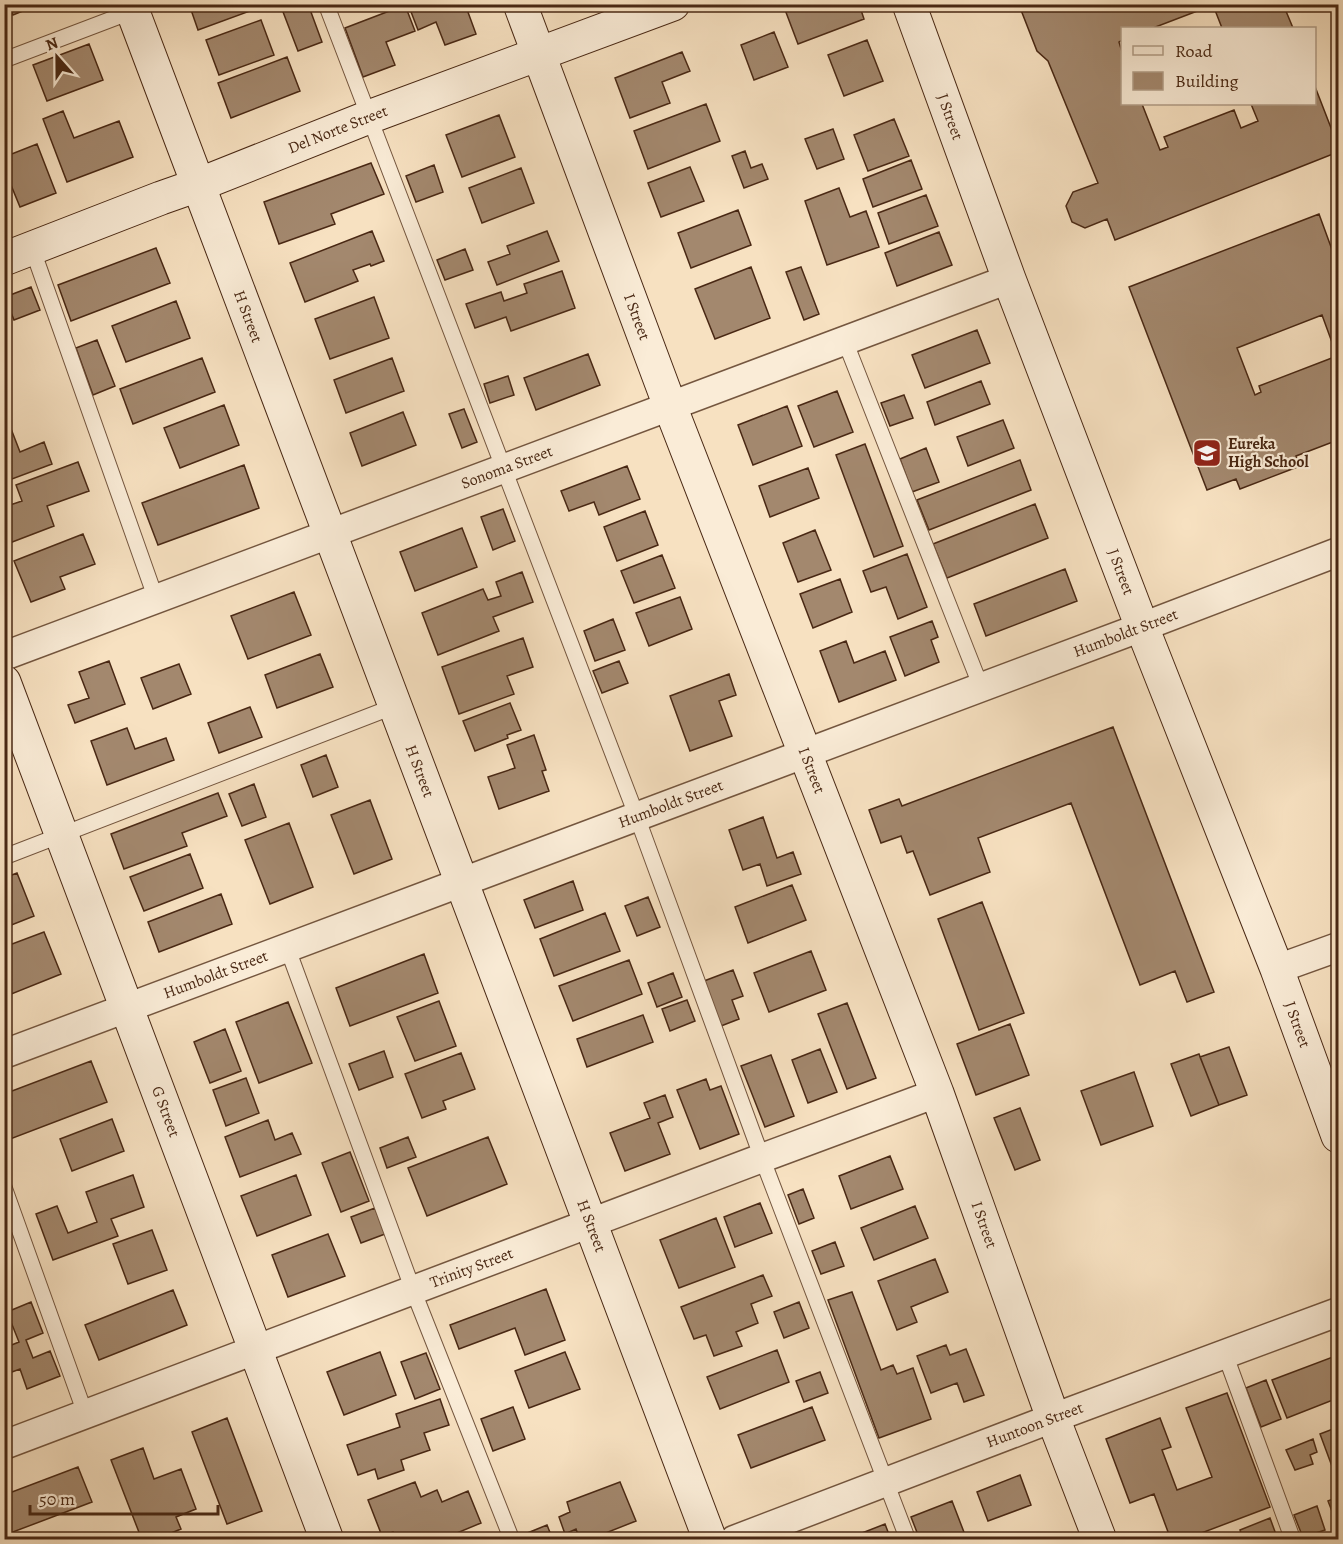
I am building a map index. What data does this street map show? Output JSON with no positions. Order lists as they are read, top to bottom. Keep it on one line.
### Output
{"streets":{"main road":["J Street","Del Norte Street","H Street","I Street","G Street"],"street":["Sonoma Street","Humboldt Street","Trinity Street","Huntoon Street"]},"crossings":[["J Street","Sonoma Street"],["J Street","Humboldt Street"],["Del Norte Street","H Street"],["Del Norte Street","I Street"],["H Street","Sonoma Street"],["H Street","Humboldt Street"],["H Street","Trinity Street"],["I Street","Sonoma Street"],["I Street","Humboldt Street"],["I Street","Trinity Street"],["I Street","Huntoon Street"],["Humboldt Street","G Street"],["G Street","Trinity Street"]],"places":{"school or university":["Eureka High School"]},"legend":["Road","Building"],"scale_bar":"50 m","north":"top"}
